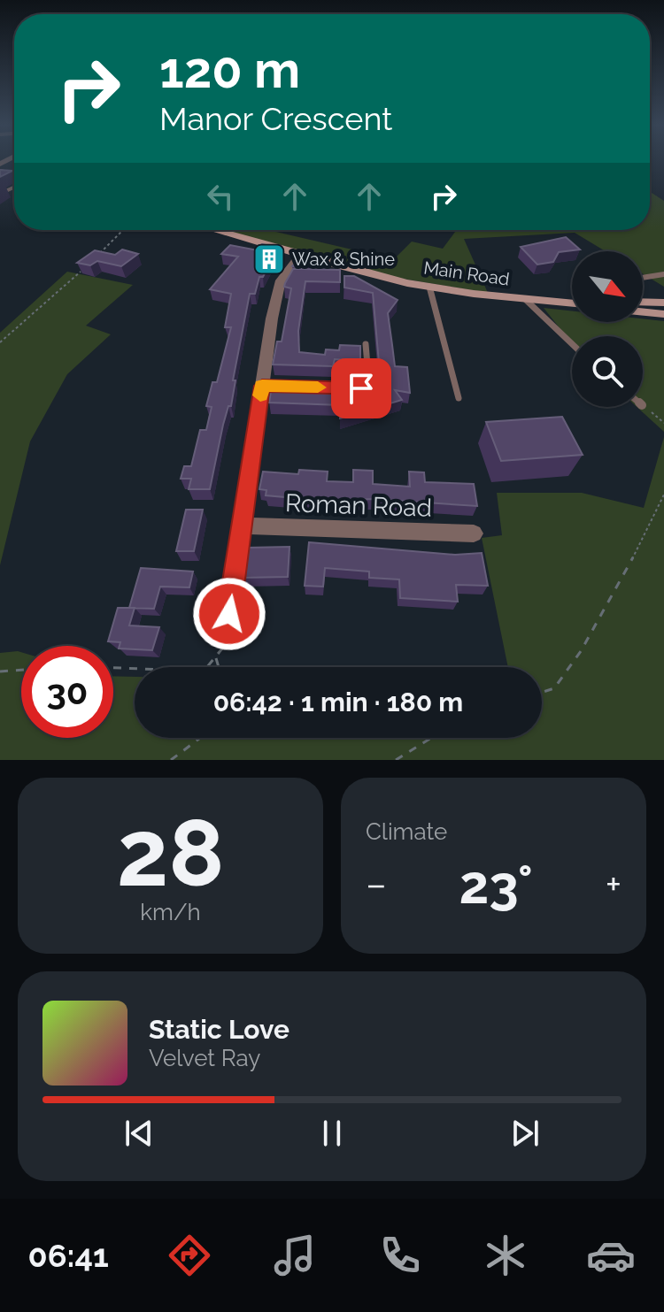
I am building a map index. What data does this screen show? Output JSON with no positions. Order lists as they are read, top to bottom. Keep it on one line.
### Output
{"streets":{"main road":["Main Road"],"street":["Roman Road"]},"places":{"building":["Wax & Shine"]},"north":"bottom right","page":{"turn":["120 m","Manor Crescent"],"limit":"30","trip":"06:42 · 1 min · 180 m","tile":[["28","km/h"],"Climate"],"heat":["−","23°","+"],"song":["Static Love","Velvet Ray"],"tabs":"06:41"}}
